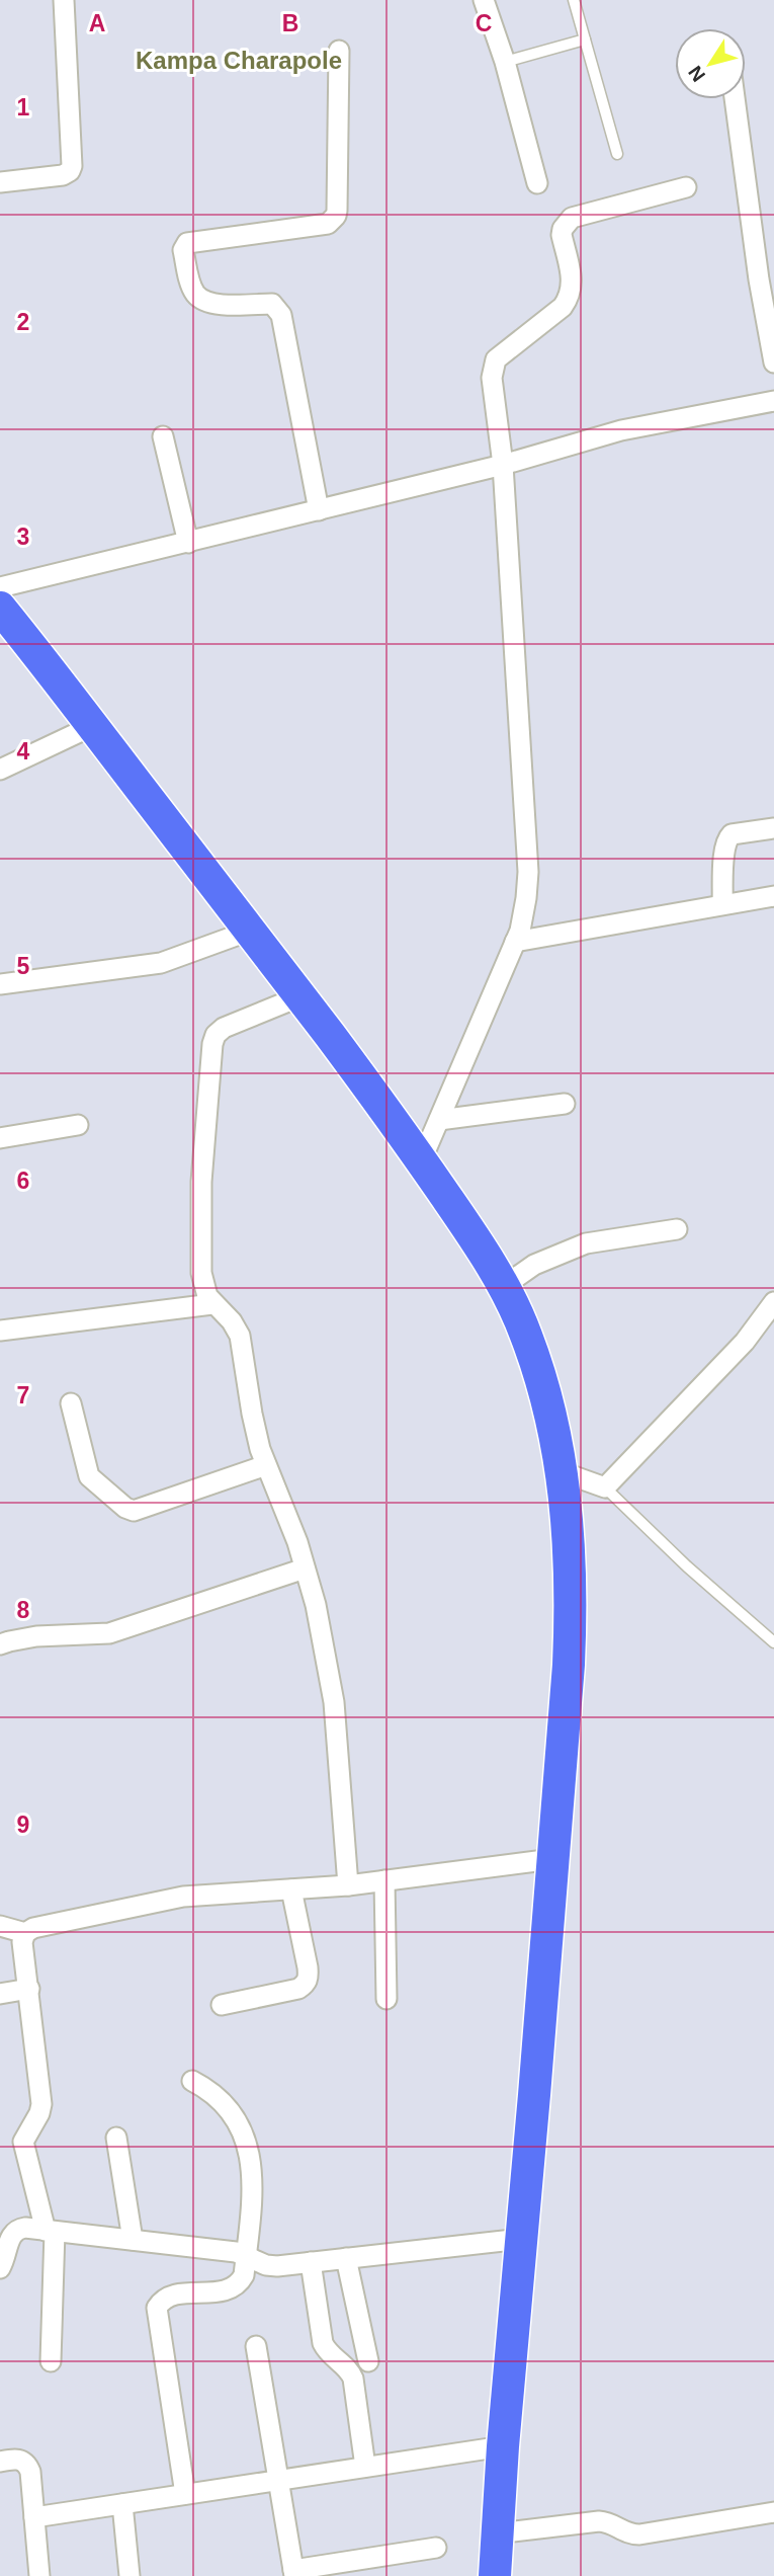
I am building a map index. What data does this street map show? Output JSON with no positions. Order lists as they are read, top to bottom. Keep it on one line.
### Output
{"districts":["Kampa Charapole"],"north":"bottom left","grid":{"columns":["A","B","C"],"rows":["1","2","3","4","5","6","7","8","9"]}}
